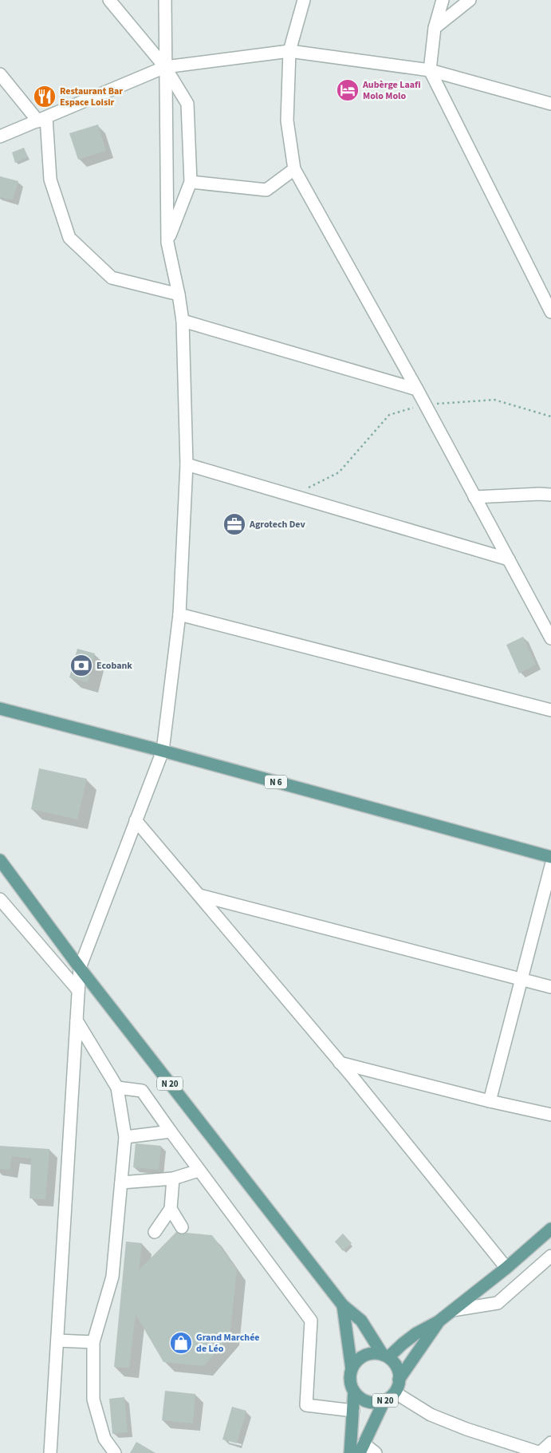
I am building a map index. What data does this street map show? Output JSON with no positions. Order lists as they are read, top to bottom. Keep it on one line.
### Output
{"streets":{"main road":["N 6","N 20"]},"places":{"hotel":["Aubèrge Laafi Molo Molo"],"restaurant":["Restaurant Bar Espace Loisir"],"office":["Agrotech Dev"],"bank":["Ecobank"],"shop":["Grand Marchée de Léo"]}}
